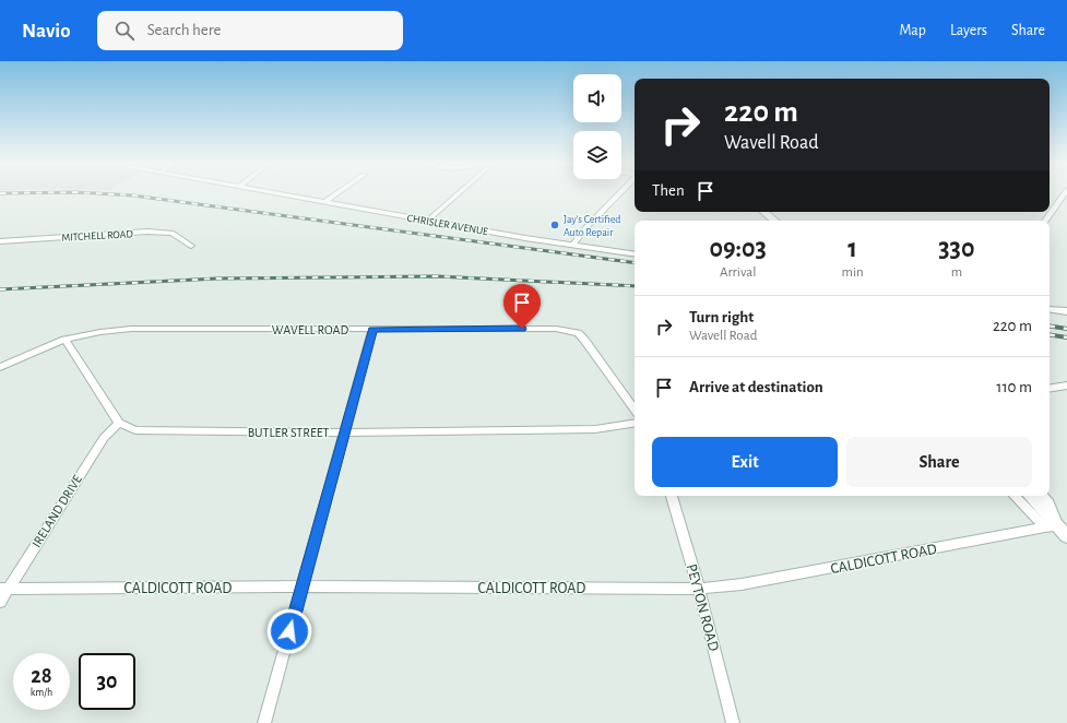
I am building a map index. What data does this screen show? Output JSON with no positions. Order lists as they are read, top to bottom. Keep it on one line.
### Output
{"streets":{"street":["CHRISLER AVENUE","MITCHELL ROAD","WAVELL ROAD","BUTLER STREET","IRELAND DRIVE","CALDICOTT ROAD","PEYTON ROAD"]},"crossings":[["BUTLER STREET","IRELAND DRIVE"],["IRELAND DRIVE","CALDICOTT ROAD"],["CALDICOTT ROAD","PEYTON ROAD"]],"places":["Jay's Certified Auto Repair"],"page":{"header":"Navio","search":"Search here","nav":["Map","Layers","Share"],"turn":["220 m","Wavell Road"],"then":"Then","eta":["09:03","Arrival","1","min","330","m"],"list":[{"name":"Turn right","note":"Wavell Road","value":"220 m"},{"name":"Arrive at destination","value":"110 m"}],"buttons":["Exit","Share"],"speed":"28 km/h","limit":"30"}}
